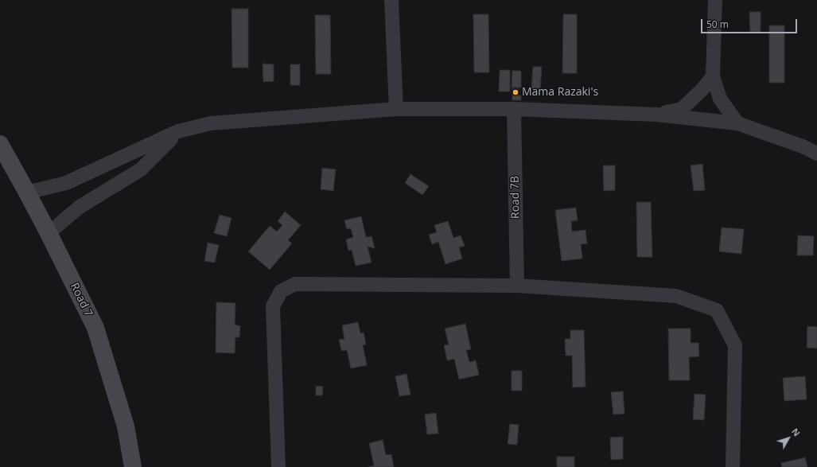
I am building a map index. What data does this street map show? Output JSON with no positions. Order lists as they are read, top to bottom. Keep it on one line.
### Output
{"streets":{"street":["Road 7B","Road 7"]},"places":["Mama Razaki's"],"scale_bar":"50 m","north":"top right"}
